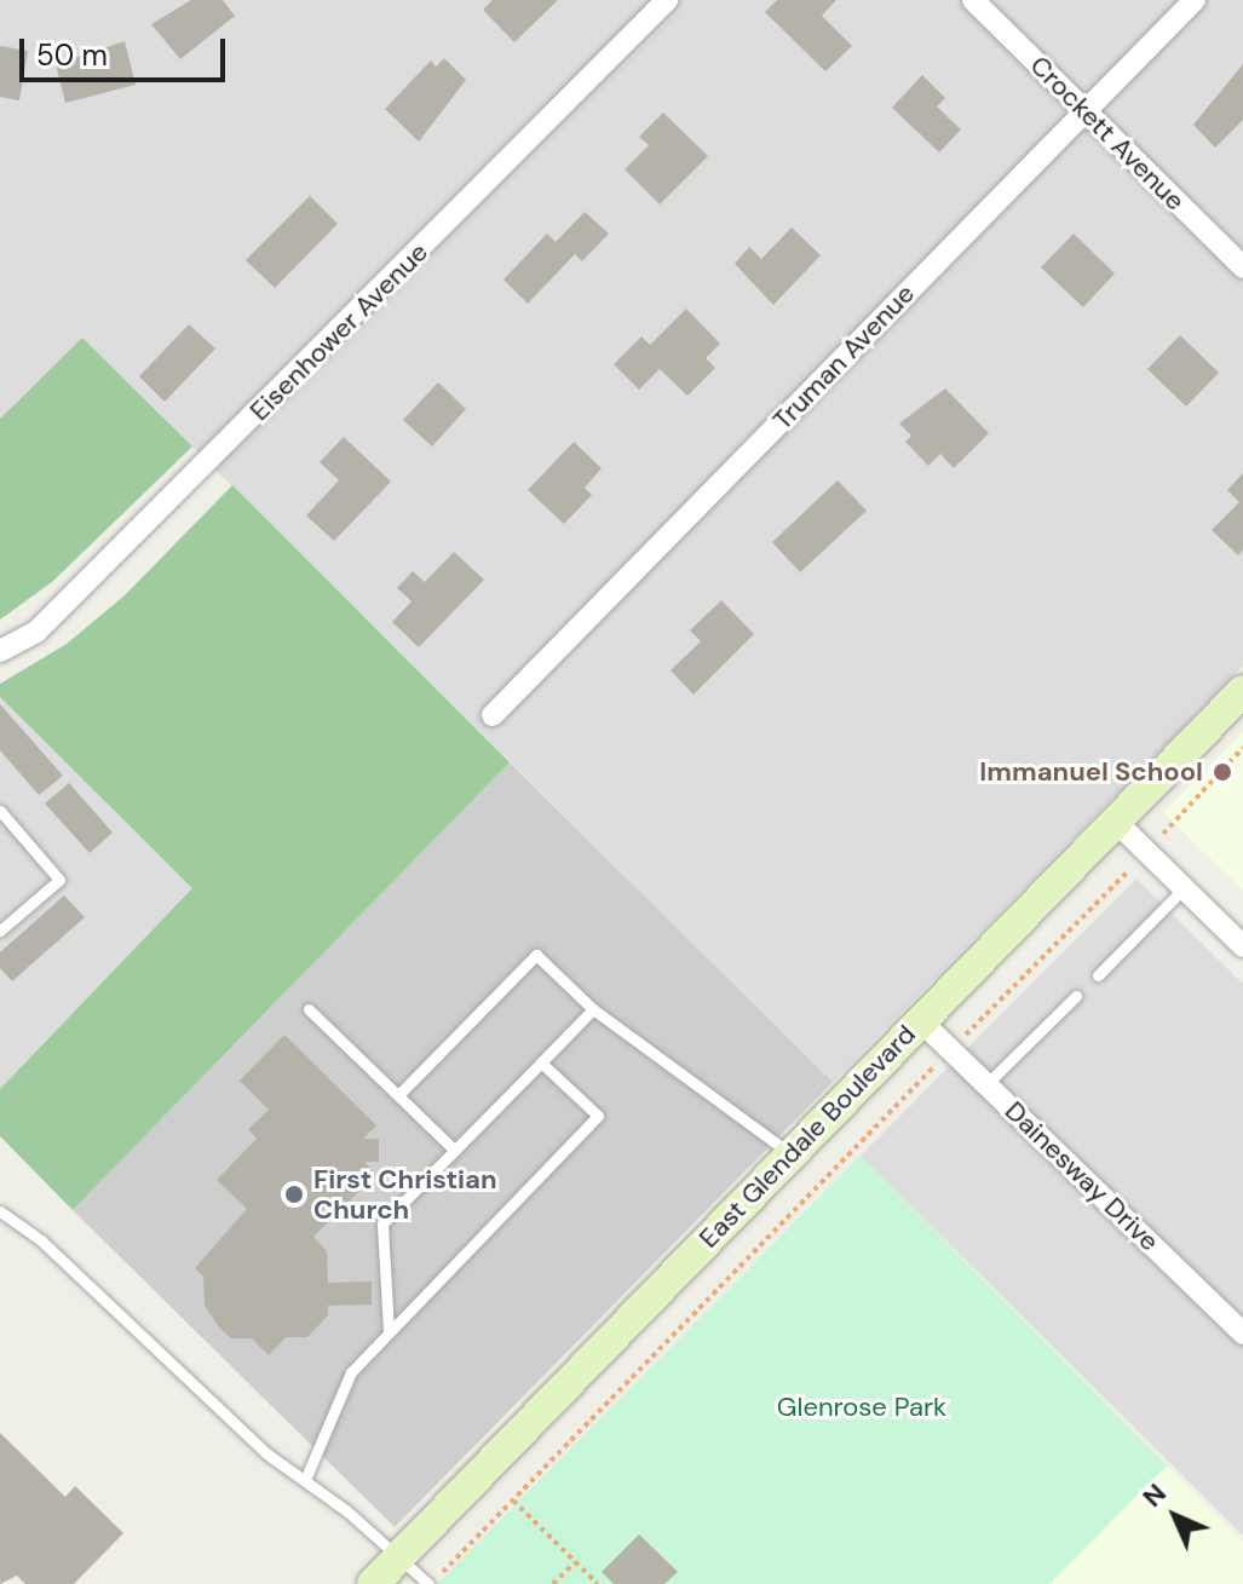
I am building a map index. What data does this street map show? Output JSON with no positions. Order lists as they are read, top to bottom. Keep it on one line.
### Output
{"streets":{"street":["Crockett Avenue","Eisenhower Avenue","Truman Avenue","East Glendale Boulevard","Dainesway Drive"]},"crossings":[["Crockett Avenue","Truman Avenue"],["East Glendale Boulevard","Dainesway Drive"]],"parks":["Glenrose Park"],"places":["Immanuel School","First Christian Church"],"scale_bar":"50 m","north":"top left"}
